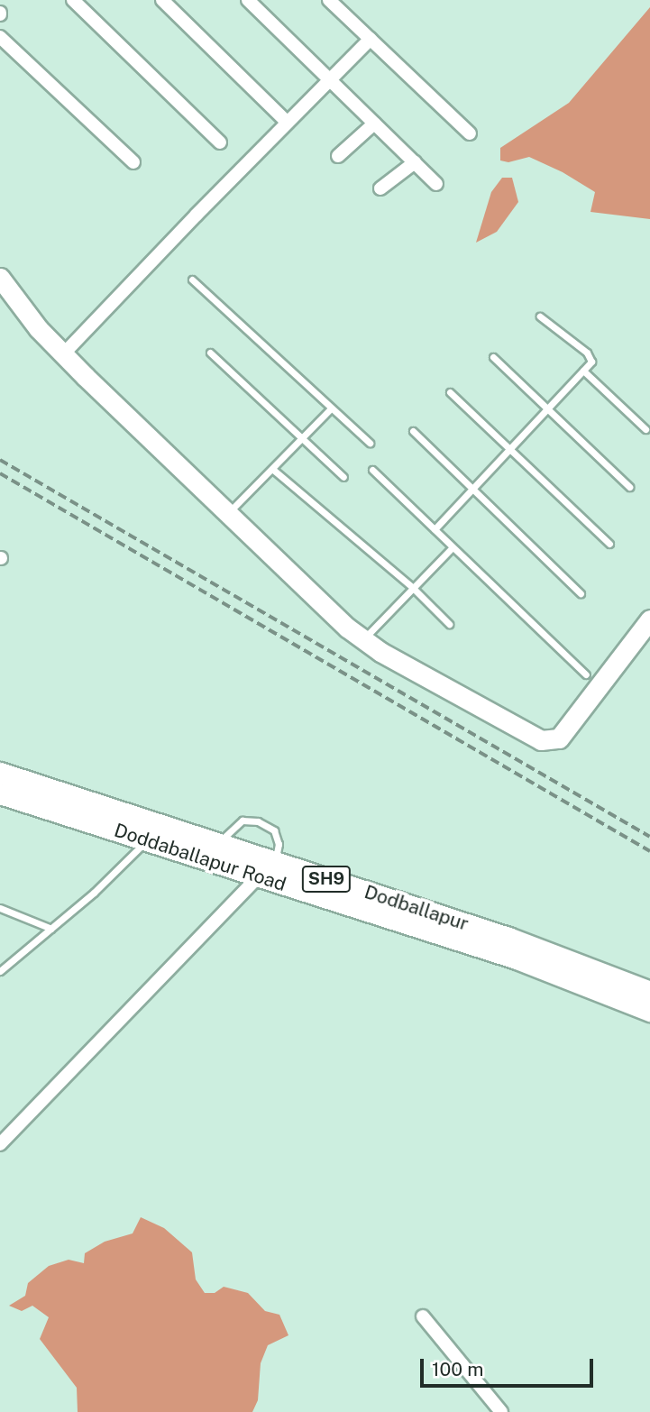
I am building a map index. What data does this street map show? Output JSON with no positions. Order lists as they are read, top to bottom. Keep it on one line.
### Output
{"streets":{"main road":["Doddaballapur Road","SH9","Dodballapur"]},"scale_bar":"100 m"}
